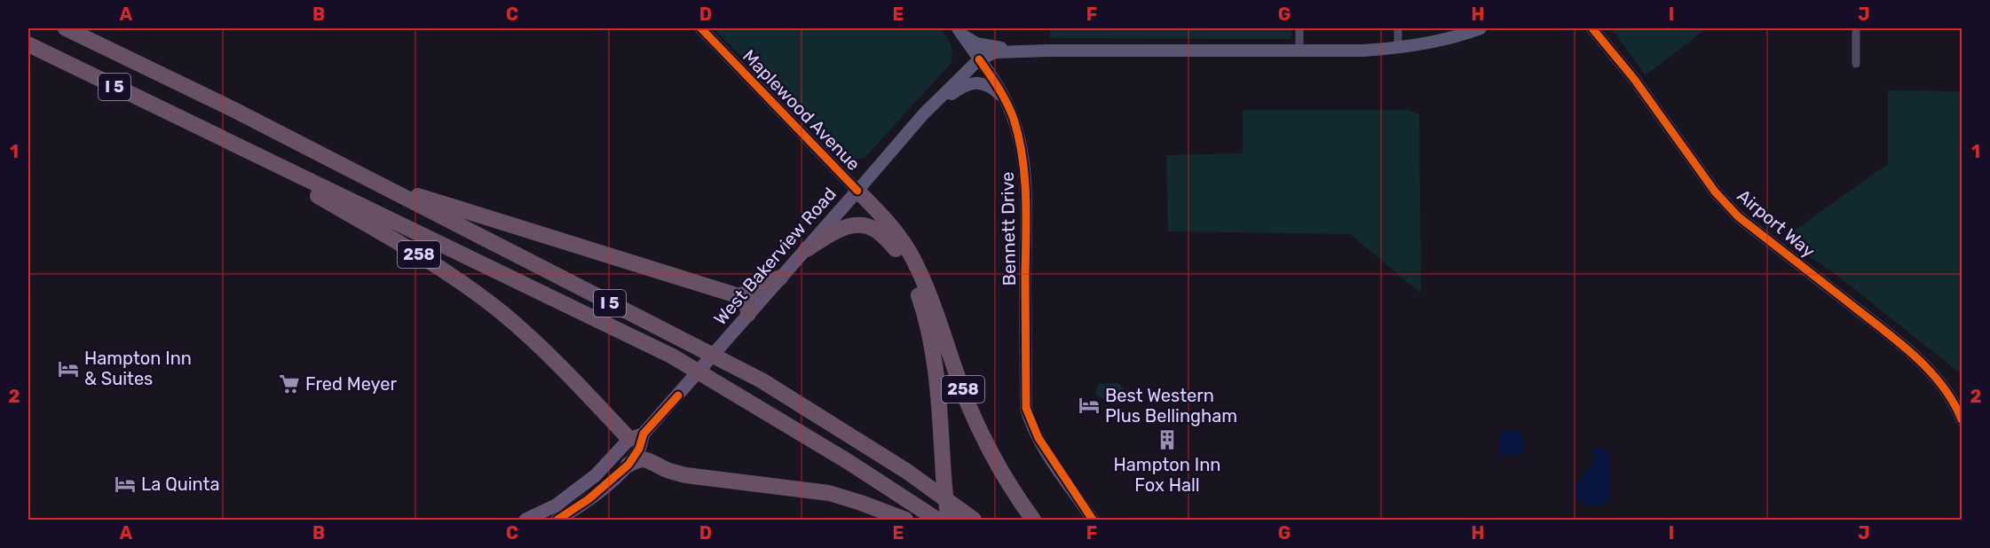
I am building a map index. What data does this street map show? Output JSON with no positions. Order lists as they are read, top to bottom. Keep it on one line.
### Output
{"streets":{"highway":["I 5","258"],"main road":["West Bakerview Road"],"street":["Maplewood Avenue","Airport Way","Bennett Drive"]},"crossings":[["I 5","258"],["Maplewood Avenue","258"],["Maplewood Avenue","West Bakerview Road"],["Bennett Drive","West Bakerview Road"],["258","West Bakerview Road"]],"places":{"hotel":["Hampton Inn & Suites","Best Western Plus Bellingham","La Quinta"],"supermarket":["Fred Meyer"],"building":["Hampton Inn Fox Hall"]},"grid":{"columns":["A","B","C","D","E","F","G","H","I","J"],"rows":["1","2"]}}
